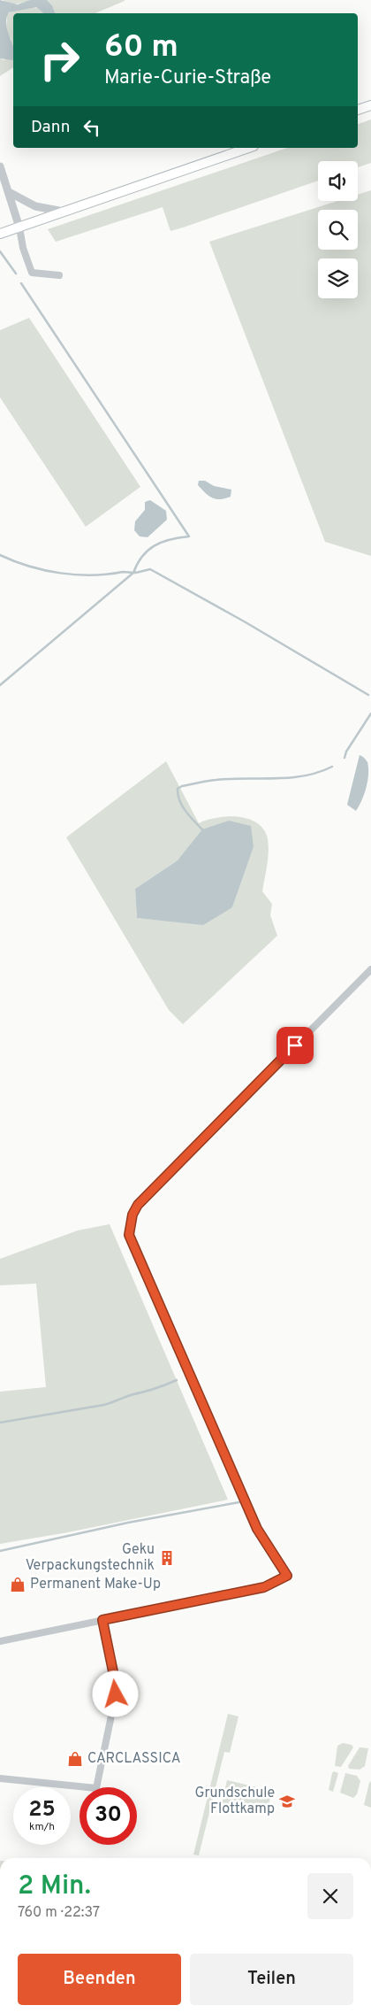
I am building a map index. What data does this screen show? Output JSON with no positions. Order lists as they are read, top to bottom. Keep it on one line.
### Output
{"places":{"building":["Geku Verpackungstechnik"],"shop":["Permanent Make-Up","CARCLASSICA"],"school or university":["Grundschule Flottkamp"]},"page":{"turn":["60 m","Marie-Curie-Straße"],"then":"Dann","speed":"25 km/h","limit":"30","heading":["2 Min.","760 m · 22:37"],"buttons":["Beenden","Teilen"]}}
